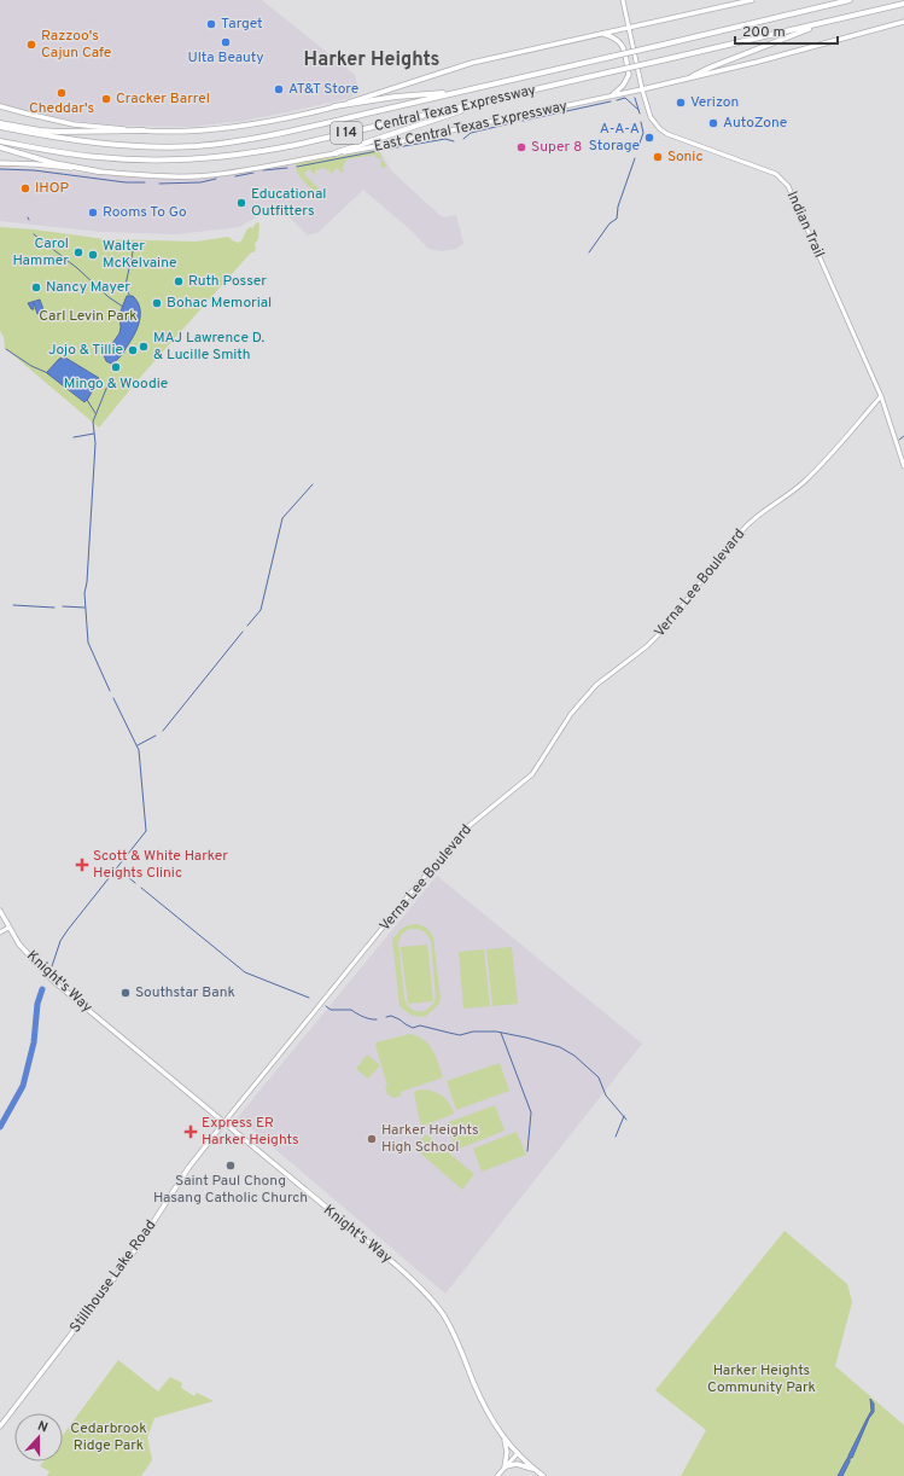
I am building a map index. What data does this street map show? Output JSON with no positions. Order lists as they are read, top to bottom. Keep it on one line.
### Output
{"streets":{"highway":["Central Texas Expressway","I 14"],"main road":["East Central Texas Expressway","Knight's Way","Stillhouse Lake Road"],"street":["Indian Trail","Verna Lee Boulevard"]},"crossings":[["East Central Texas Expressway","Indian Trail"],["Indian Trail","Verna Lee Boulevard"],["Verna Lee Boulevard","Knight's Way"],["Verna Lee Boulevard","Stillhouse Lake Road"],["Knight's Way","Stillhouse Lake Road"]],"districts":["Harker Heights"],"parks":["Carl Levin Park","Harker Heights Community Park","Cedarbrook Ridge Park"],"places":{"other":["Target","Ulta Beauty","Razzoo's Cajun Cafe","AT&T Store","Cheddar's","Cracker Barrel","Verizon","AutoZone","A-A-A Storage","Super 8","Sonic","IHOP","Educational Outfitters","Rooms To Go","Carol Hammer","Walter McKelvaine","Ruth Posser","Nancy Mayer","Bohac Memorial","MAJ Lawrence D. & Lucille Smith","Jojo & Tillie","Mingo & Woodie","Southstar Bank","Harker Heights High School","Saint Paul Chong Hasang Catholic Church"],"health":["Scott & White Harker Heights Clinic","Express ER Harker Heights"]},"scale_bar":"200 m","north":"top"}
